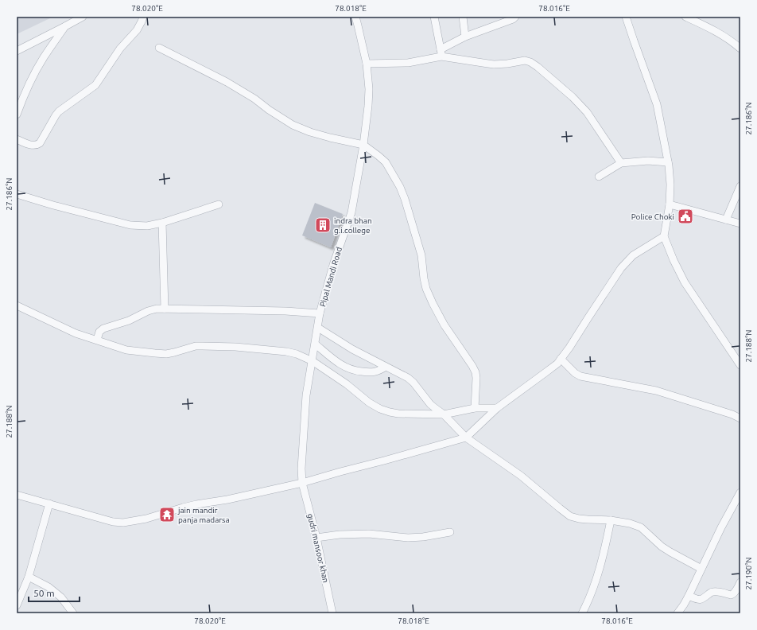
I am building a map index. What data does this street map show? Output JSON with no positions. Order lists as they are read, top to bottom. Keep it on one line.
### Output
{"streets":{"street":["Pipal Mandi Road","gudri mansoor khan"]},"crossings":[["Pipal Mandi Road","gudri mansoor khan"]],"places":{"public building":["Police Choki"],"building":["indra bhan g.i.college"],"temple":["jain mandir panja madarsa"]},"scale_bar":"50 m","coordinates":["78.020°E","78.018°E","78.016°E","27.186°N","27.188°N","27.190°N"]}
